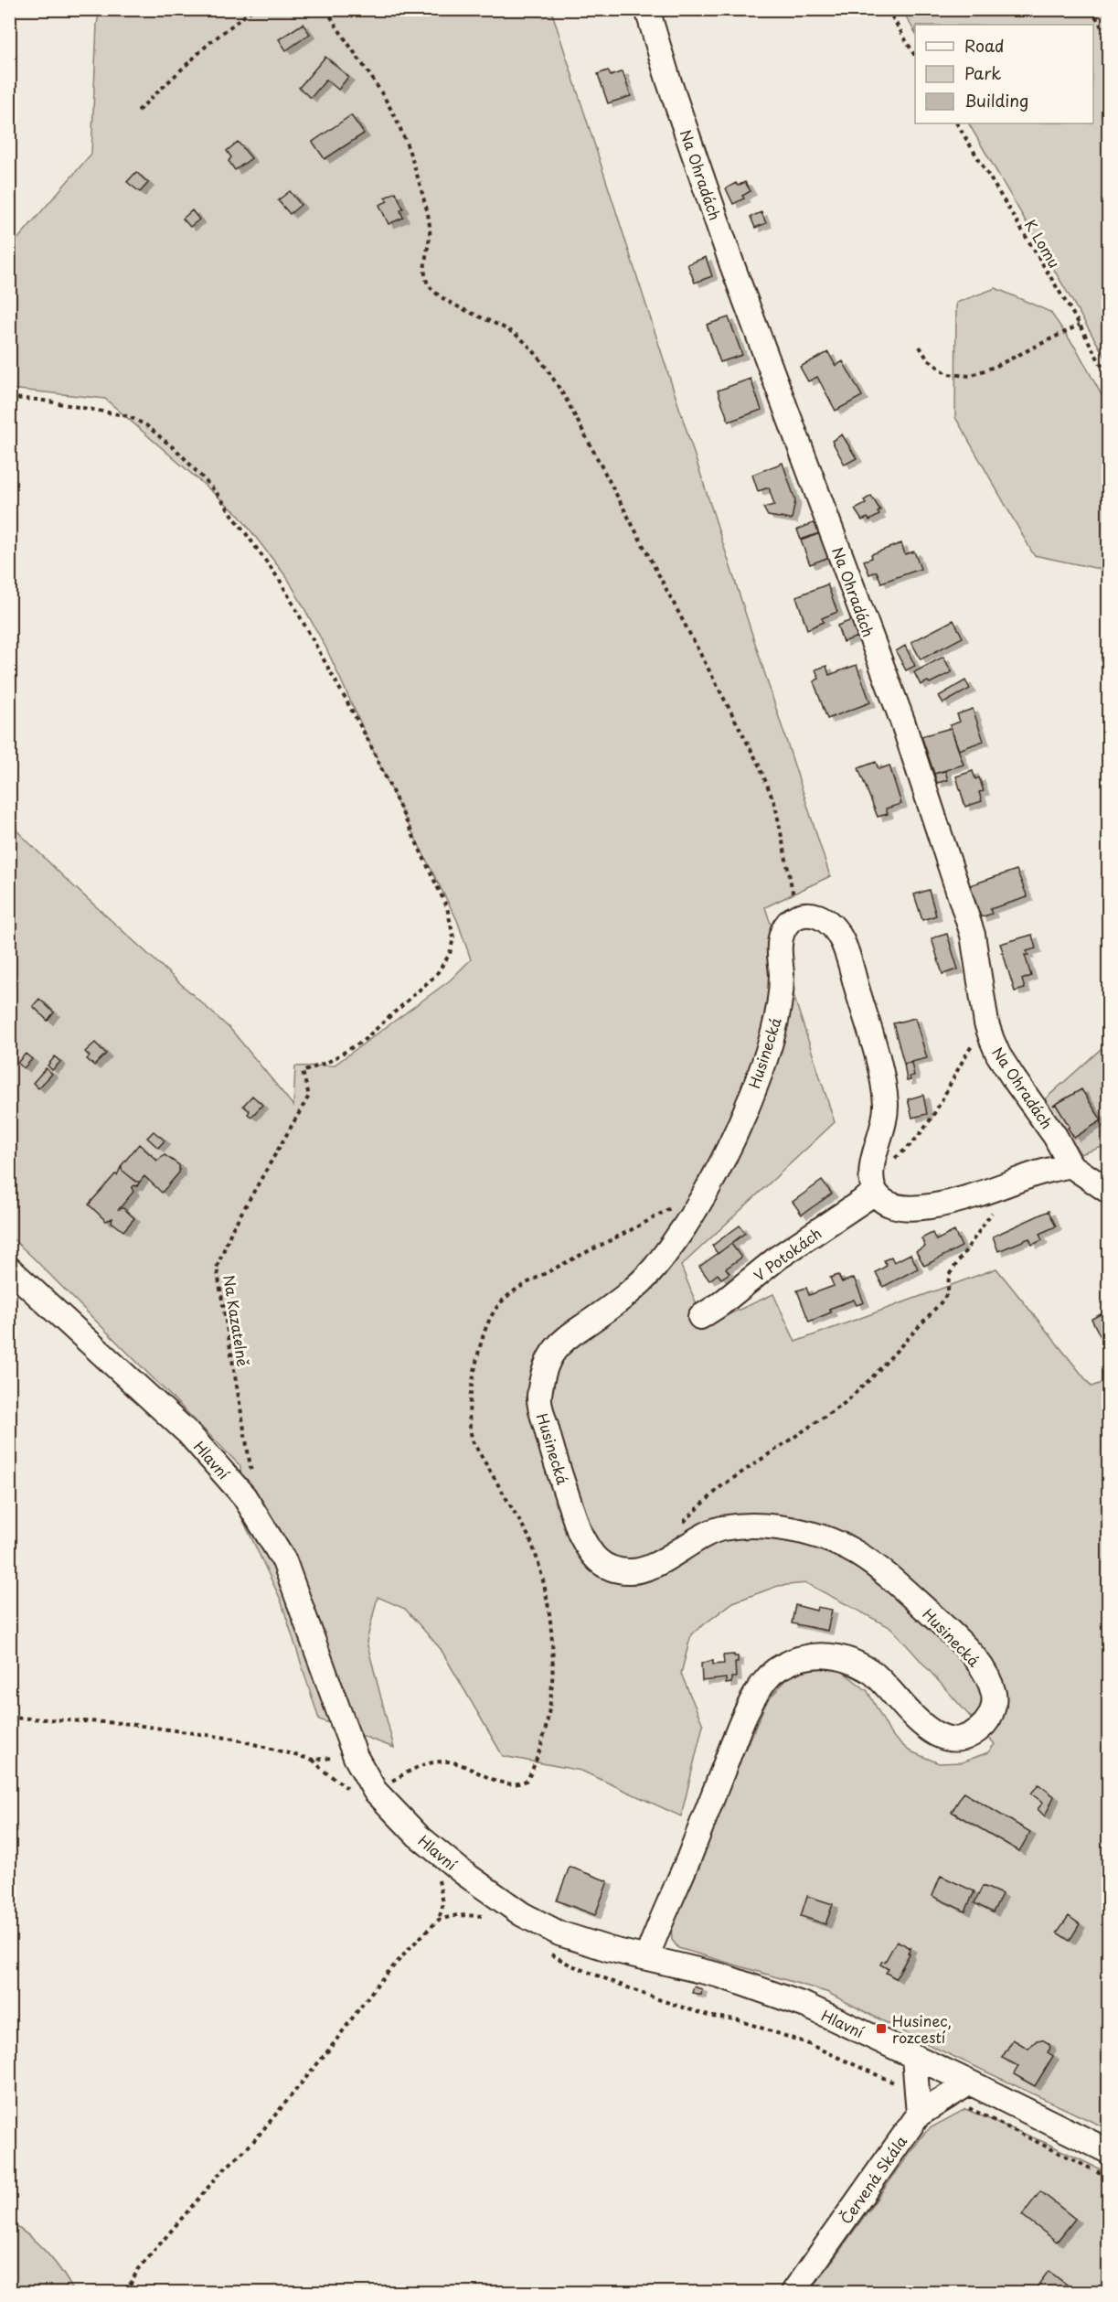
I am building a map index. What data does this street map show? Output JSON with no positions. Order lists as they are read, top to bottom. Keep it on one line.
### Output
{"streets":{"street":["Na Ohradách","Husinecká","V Potokách","Hlavní","Červená Skála"],"path":["K Lomu","Na Kazatelně"]},"crossings":[["Husinecká","Hlavní"],["Na Kazatelně","Hlavní"]],"places":{"transit":["Husinec, rozcestí"]},"legend":["Road","Park","Building"]}
